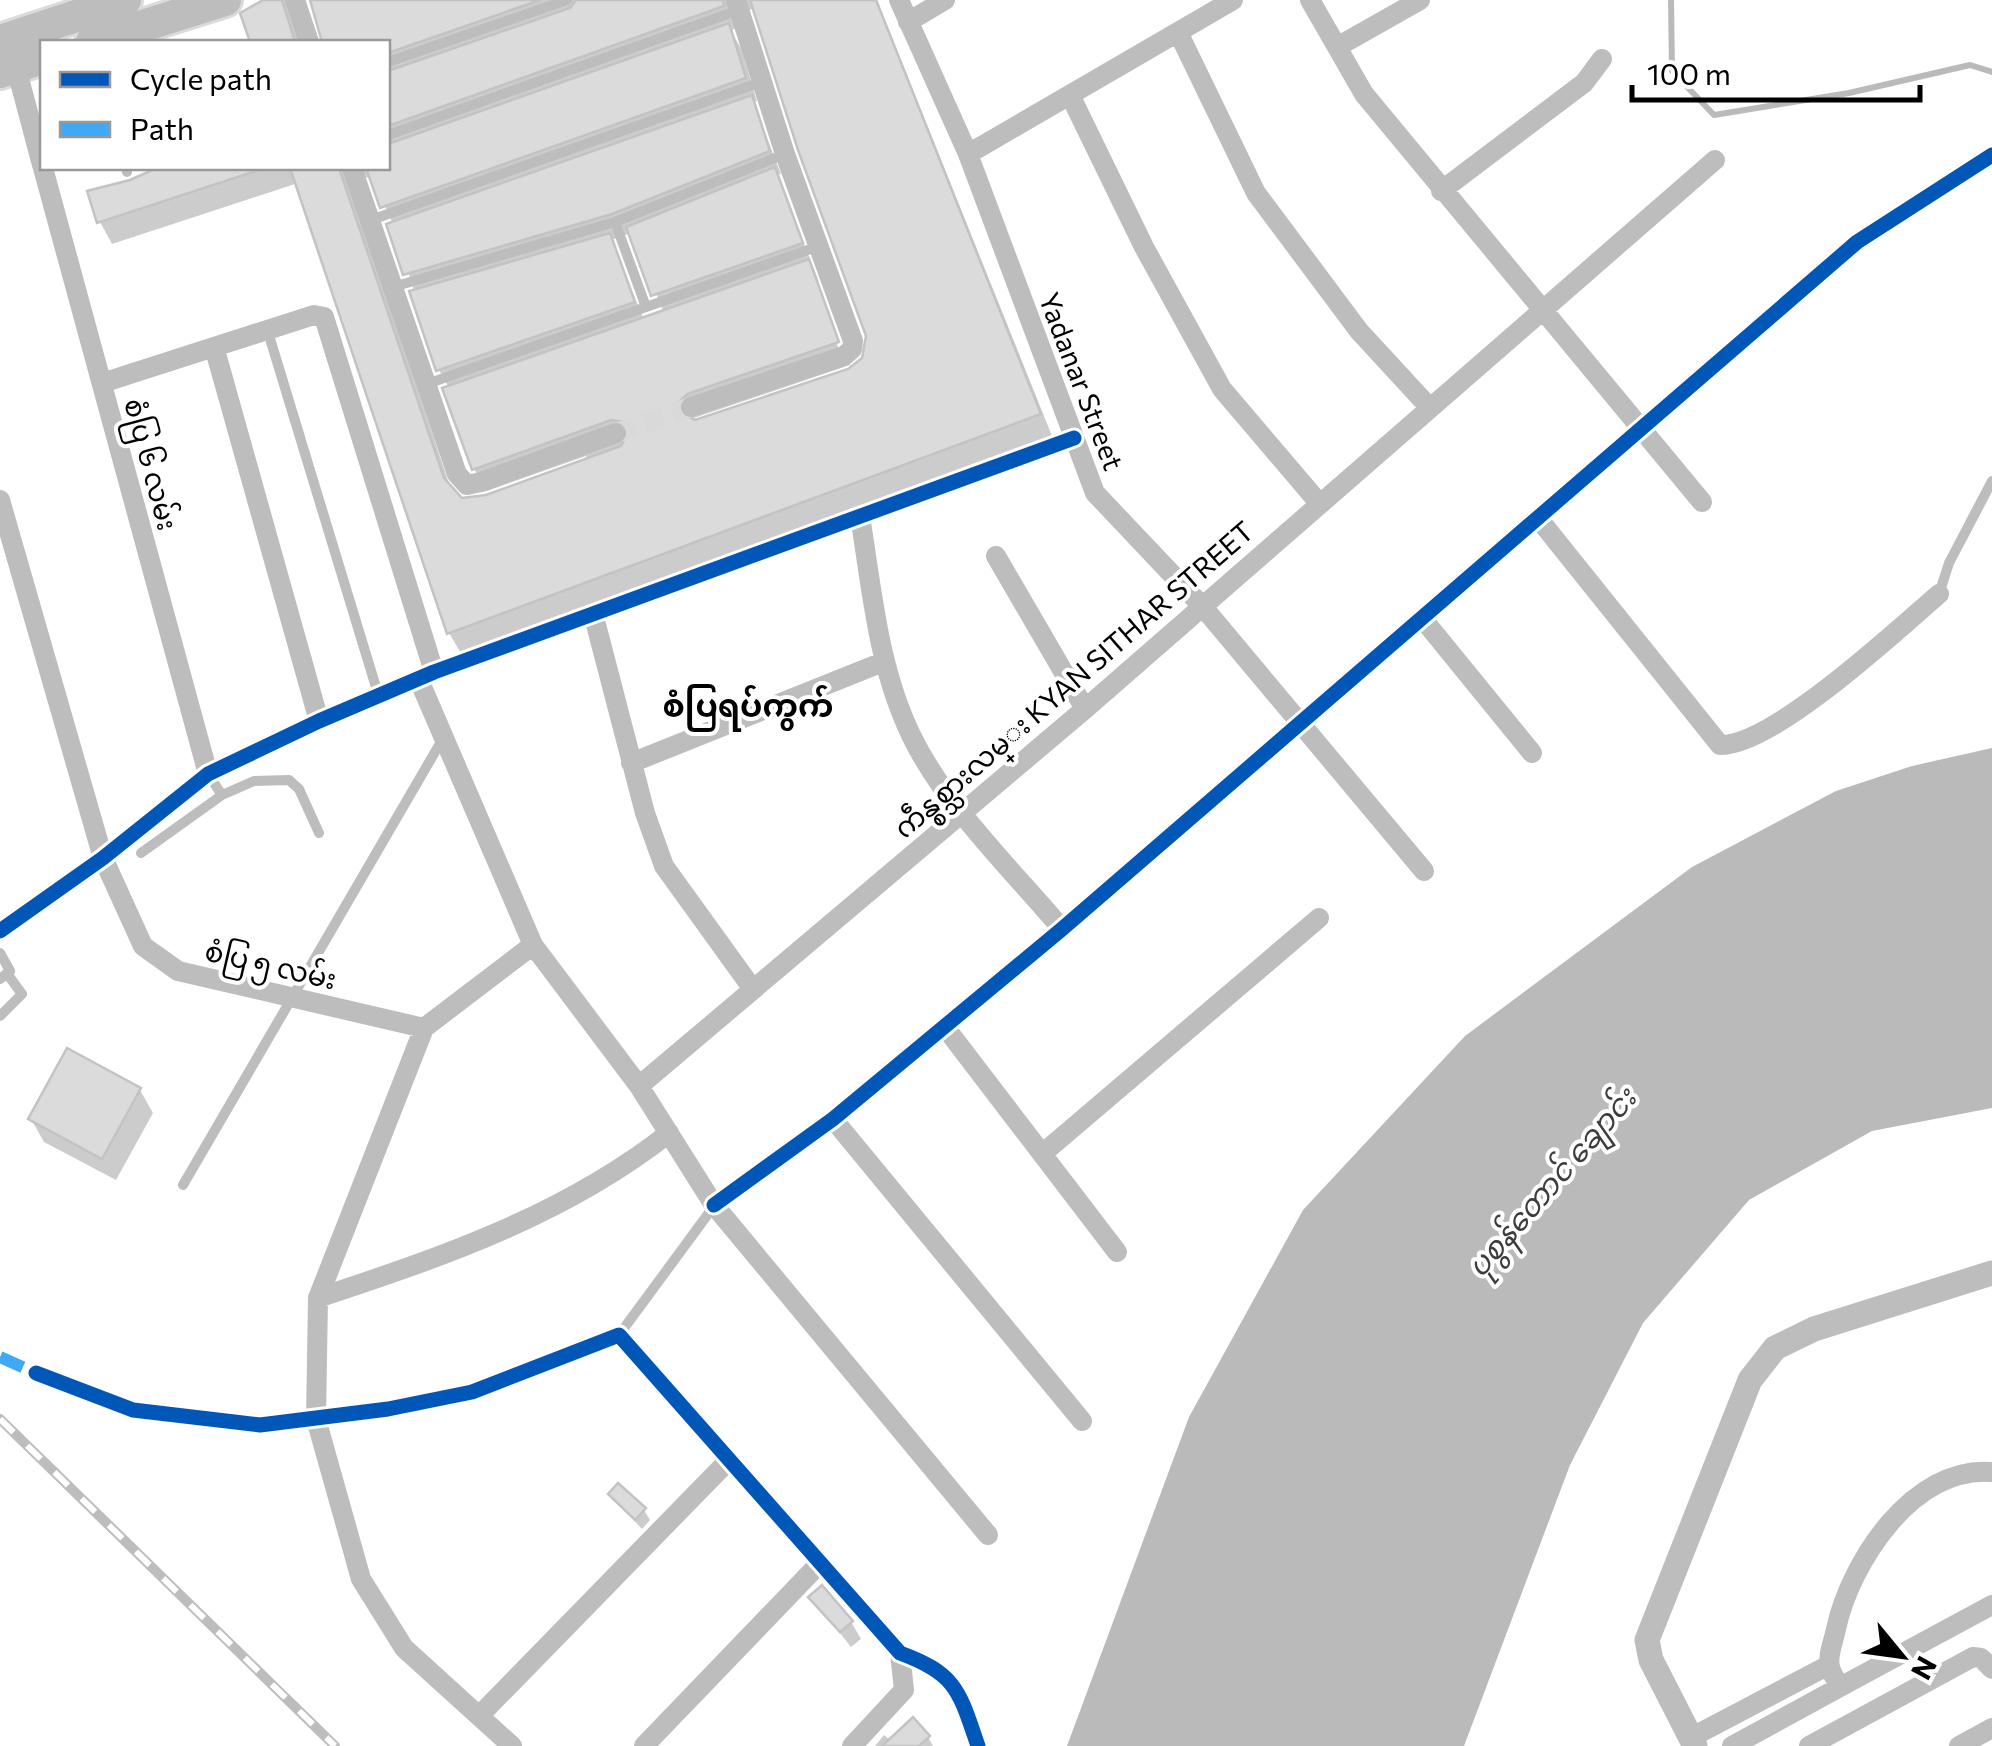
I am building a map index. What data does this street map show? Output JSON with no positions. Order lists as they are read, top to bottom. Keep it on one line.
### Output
{"streets":{"street":["Yadanar Street","စံပြ ၆ လမ်း","ကဵန္စစ္သားလမ္း KYAN SITHAR STREET","စံပြ ၅ လမ်း"]},"crossings":[["Yadanar Street","ကဵန္စစ္သားလမ္း KYAN SITHAR STREET"]],"districts":["စံပြရပ်ကွက်"],"water":["ပုစွန်တောင် ချောင်း"],"legend":["Cycle path","Path"],"scale_bar":"100 m","north":"bottom right"}
